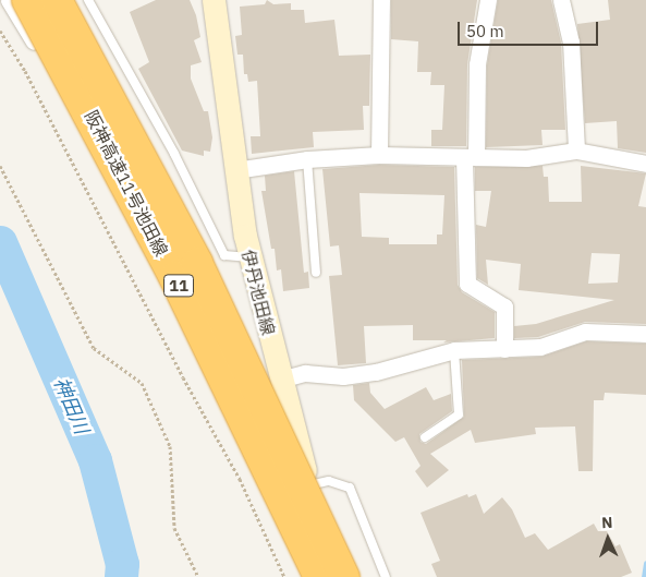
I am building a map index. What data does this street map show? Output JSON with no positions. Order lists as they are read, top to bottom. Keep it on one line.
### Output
{"streets":{"highway":["阪神高速11号池田線","11"],"main road":["伊丹池田線"]},"water":["神田川"],"scale_bar":"50 m","north":"top"}
